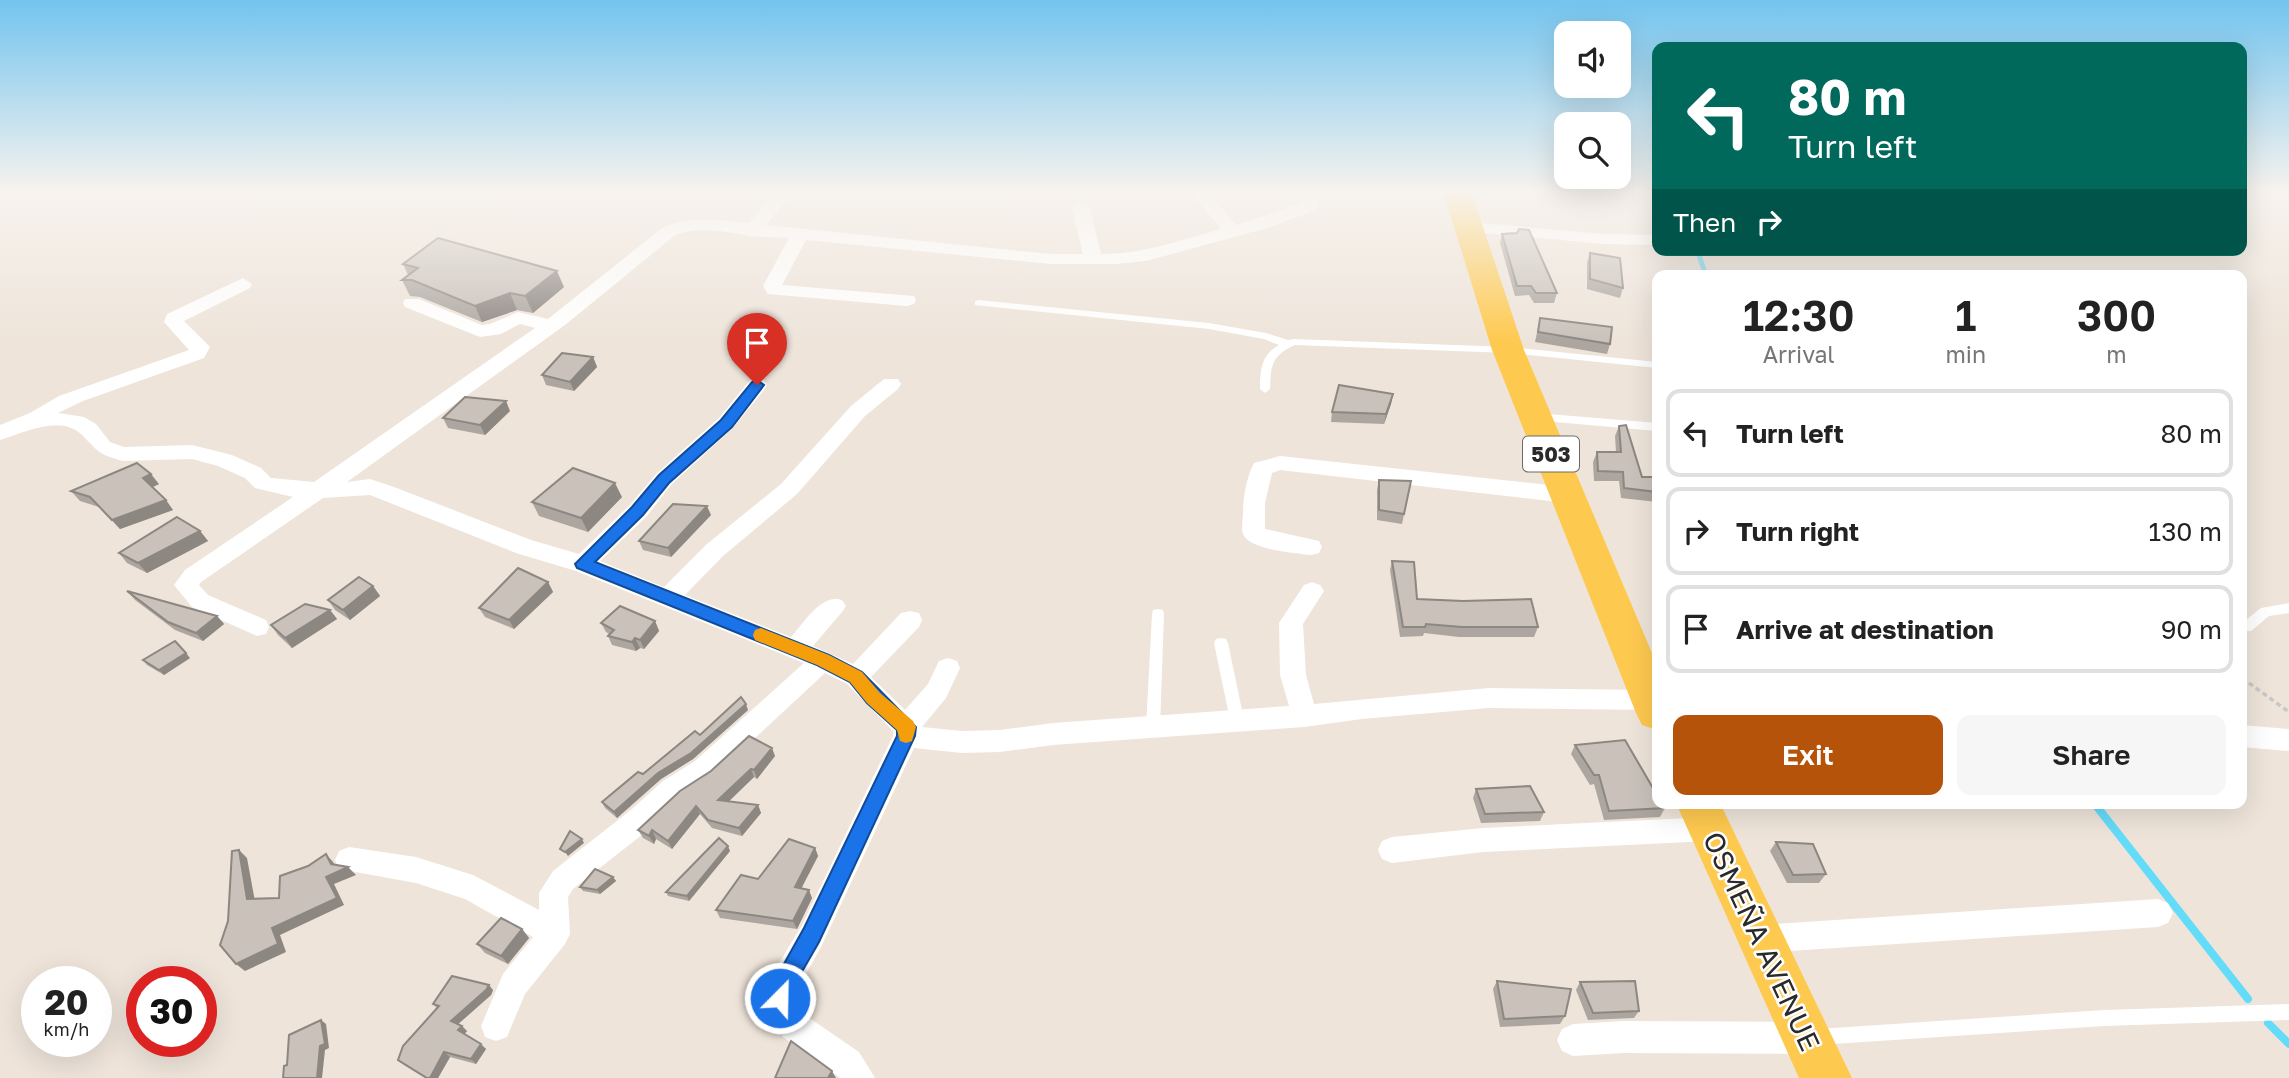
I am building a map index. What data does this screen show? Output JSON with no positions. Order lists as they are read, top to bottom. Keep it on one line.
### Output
{"streets":{"main road":["503","OSMEÑA AVENUE"]},"page":{"turn":["80 m","Turn left"],"then":"Then","eta":["12:30","Arrival","1","min","300","m"],"list":[{"name":"Turn left","value":"80 m"},{"name":"Turn right","value":"130 m"},{"name":"Arrive at destination","value":"90 m"}],"buttons":["Exit","Share"],"speed":"20 km/h","limit":"30"}}
